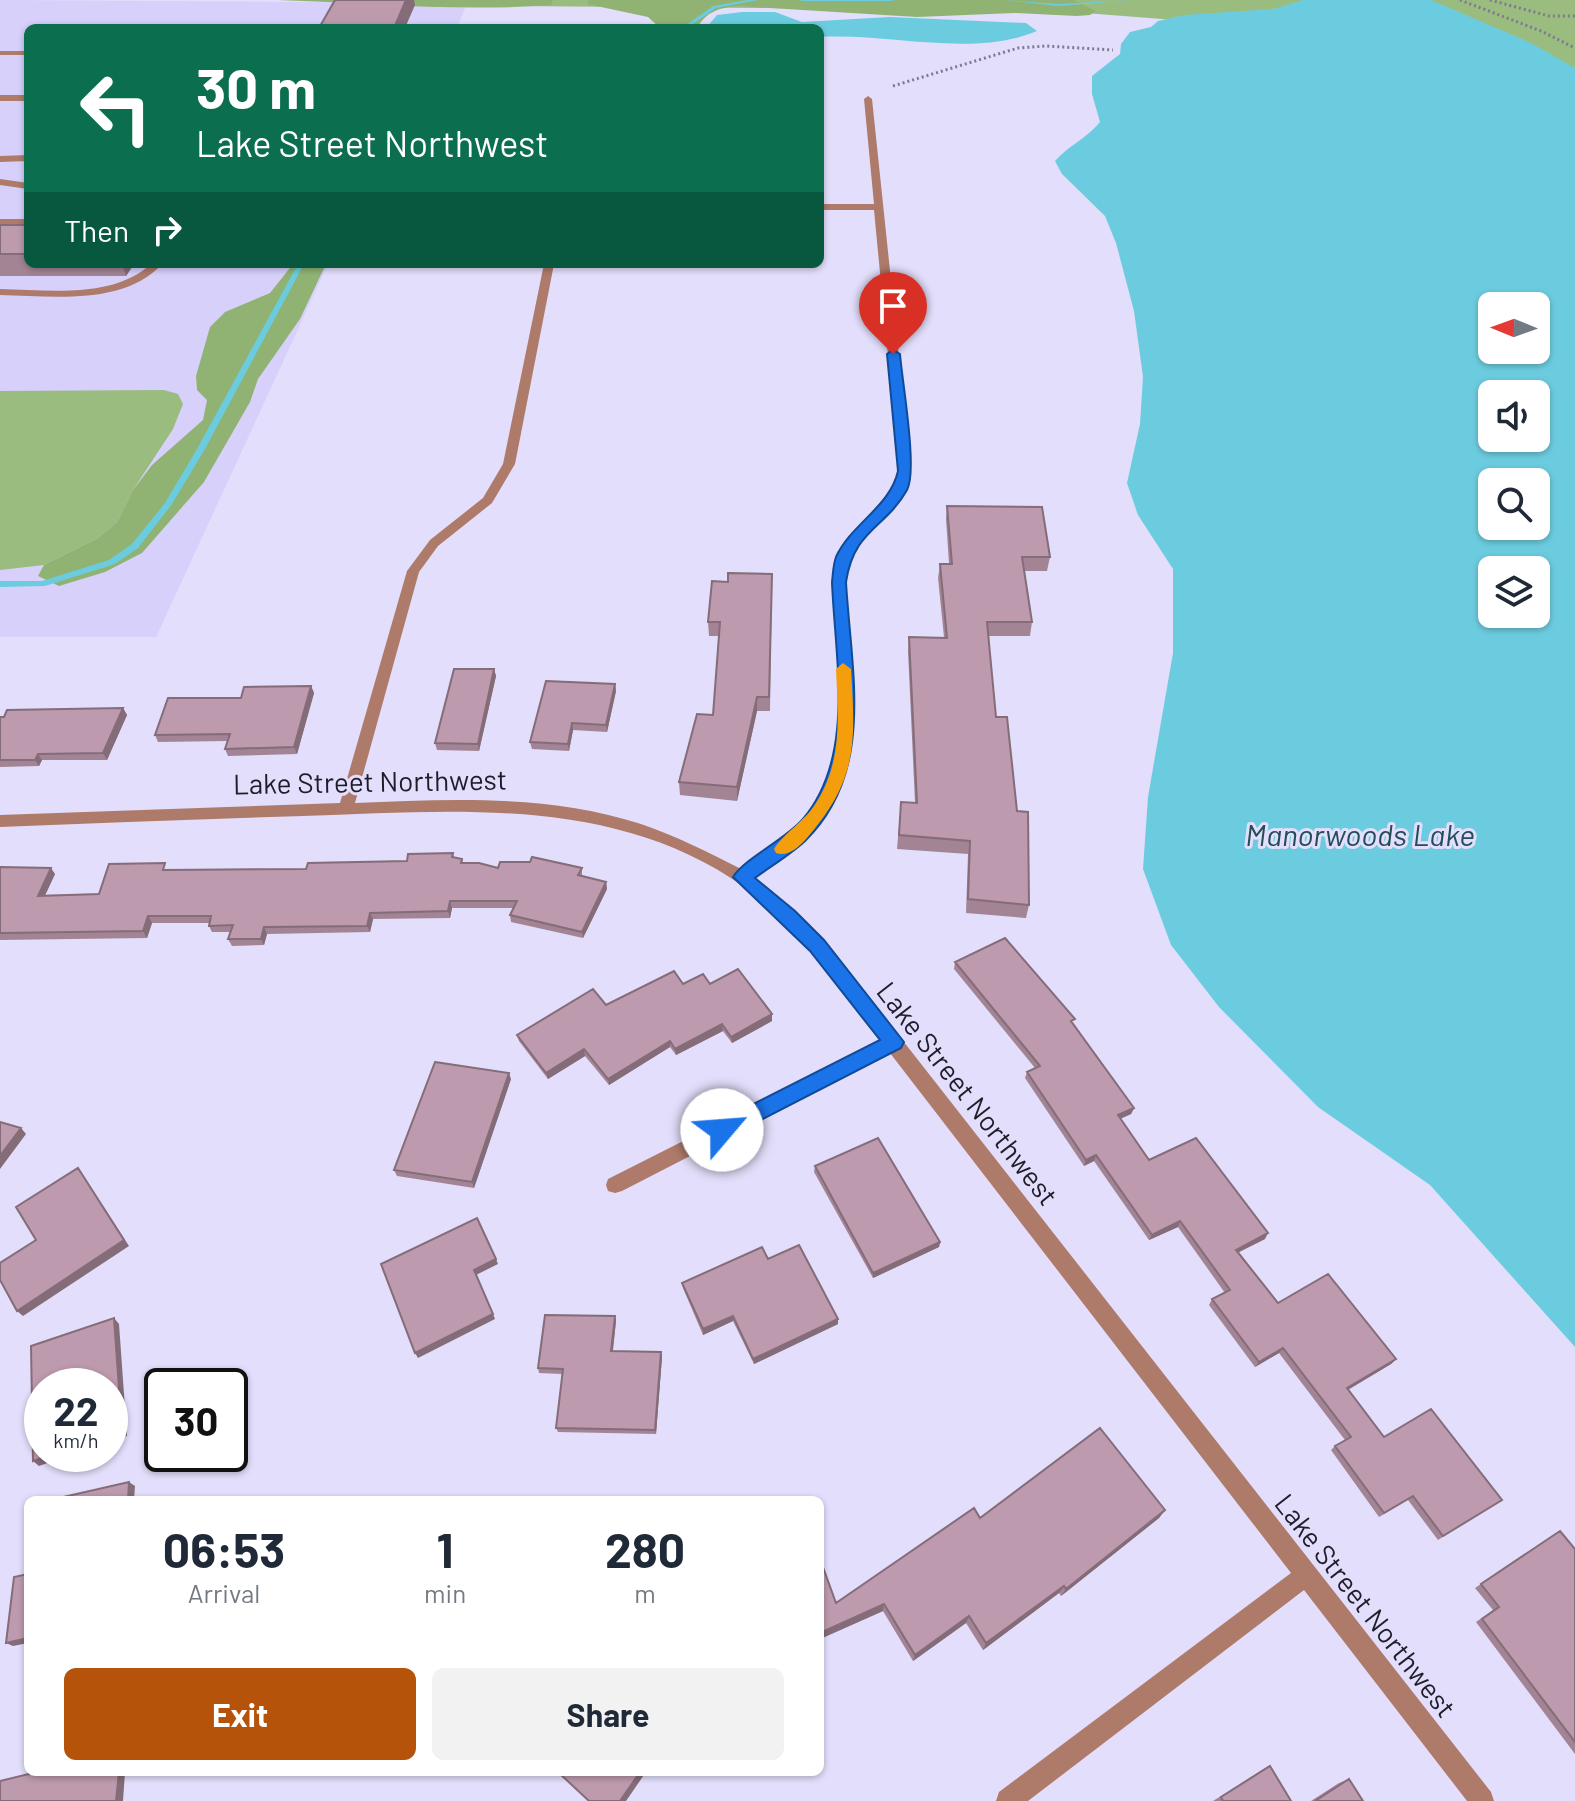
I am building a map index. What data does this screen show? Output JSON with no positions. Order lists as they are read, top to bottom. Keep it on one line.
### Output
{"streets":{"street":["Lake Street Northwest"]},"water":["Manorwoods Lake"],"north":"left","page":{"turn":["30 m","Lake Street Northwest"],"then":"Then","speed":"22 km/h","limit":"30","eta":["06:53","Arrival","1","min","280","m"],"buttons":["Exit","Share"]}}
